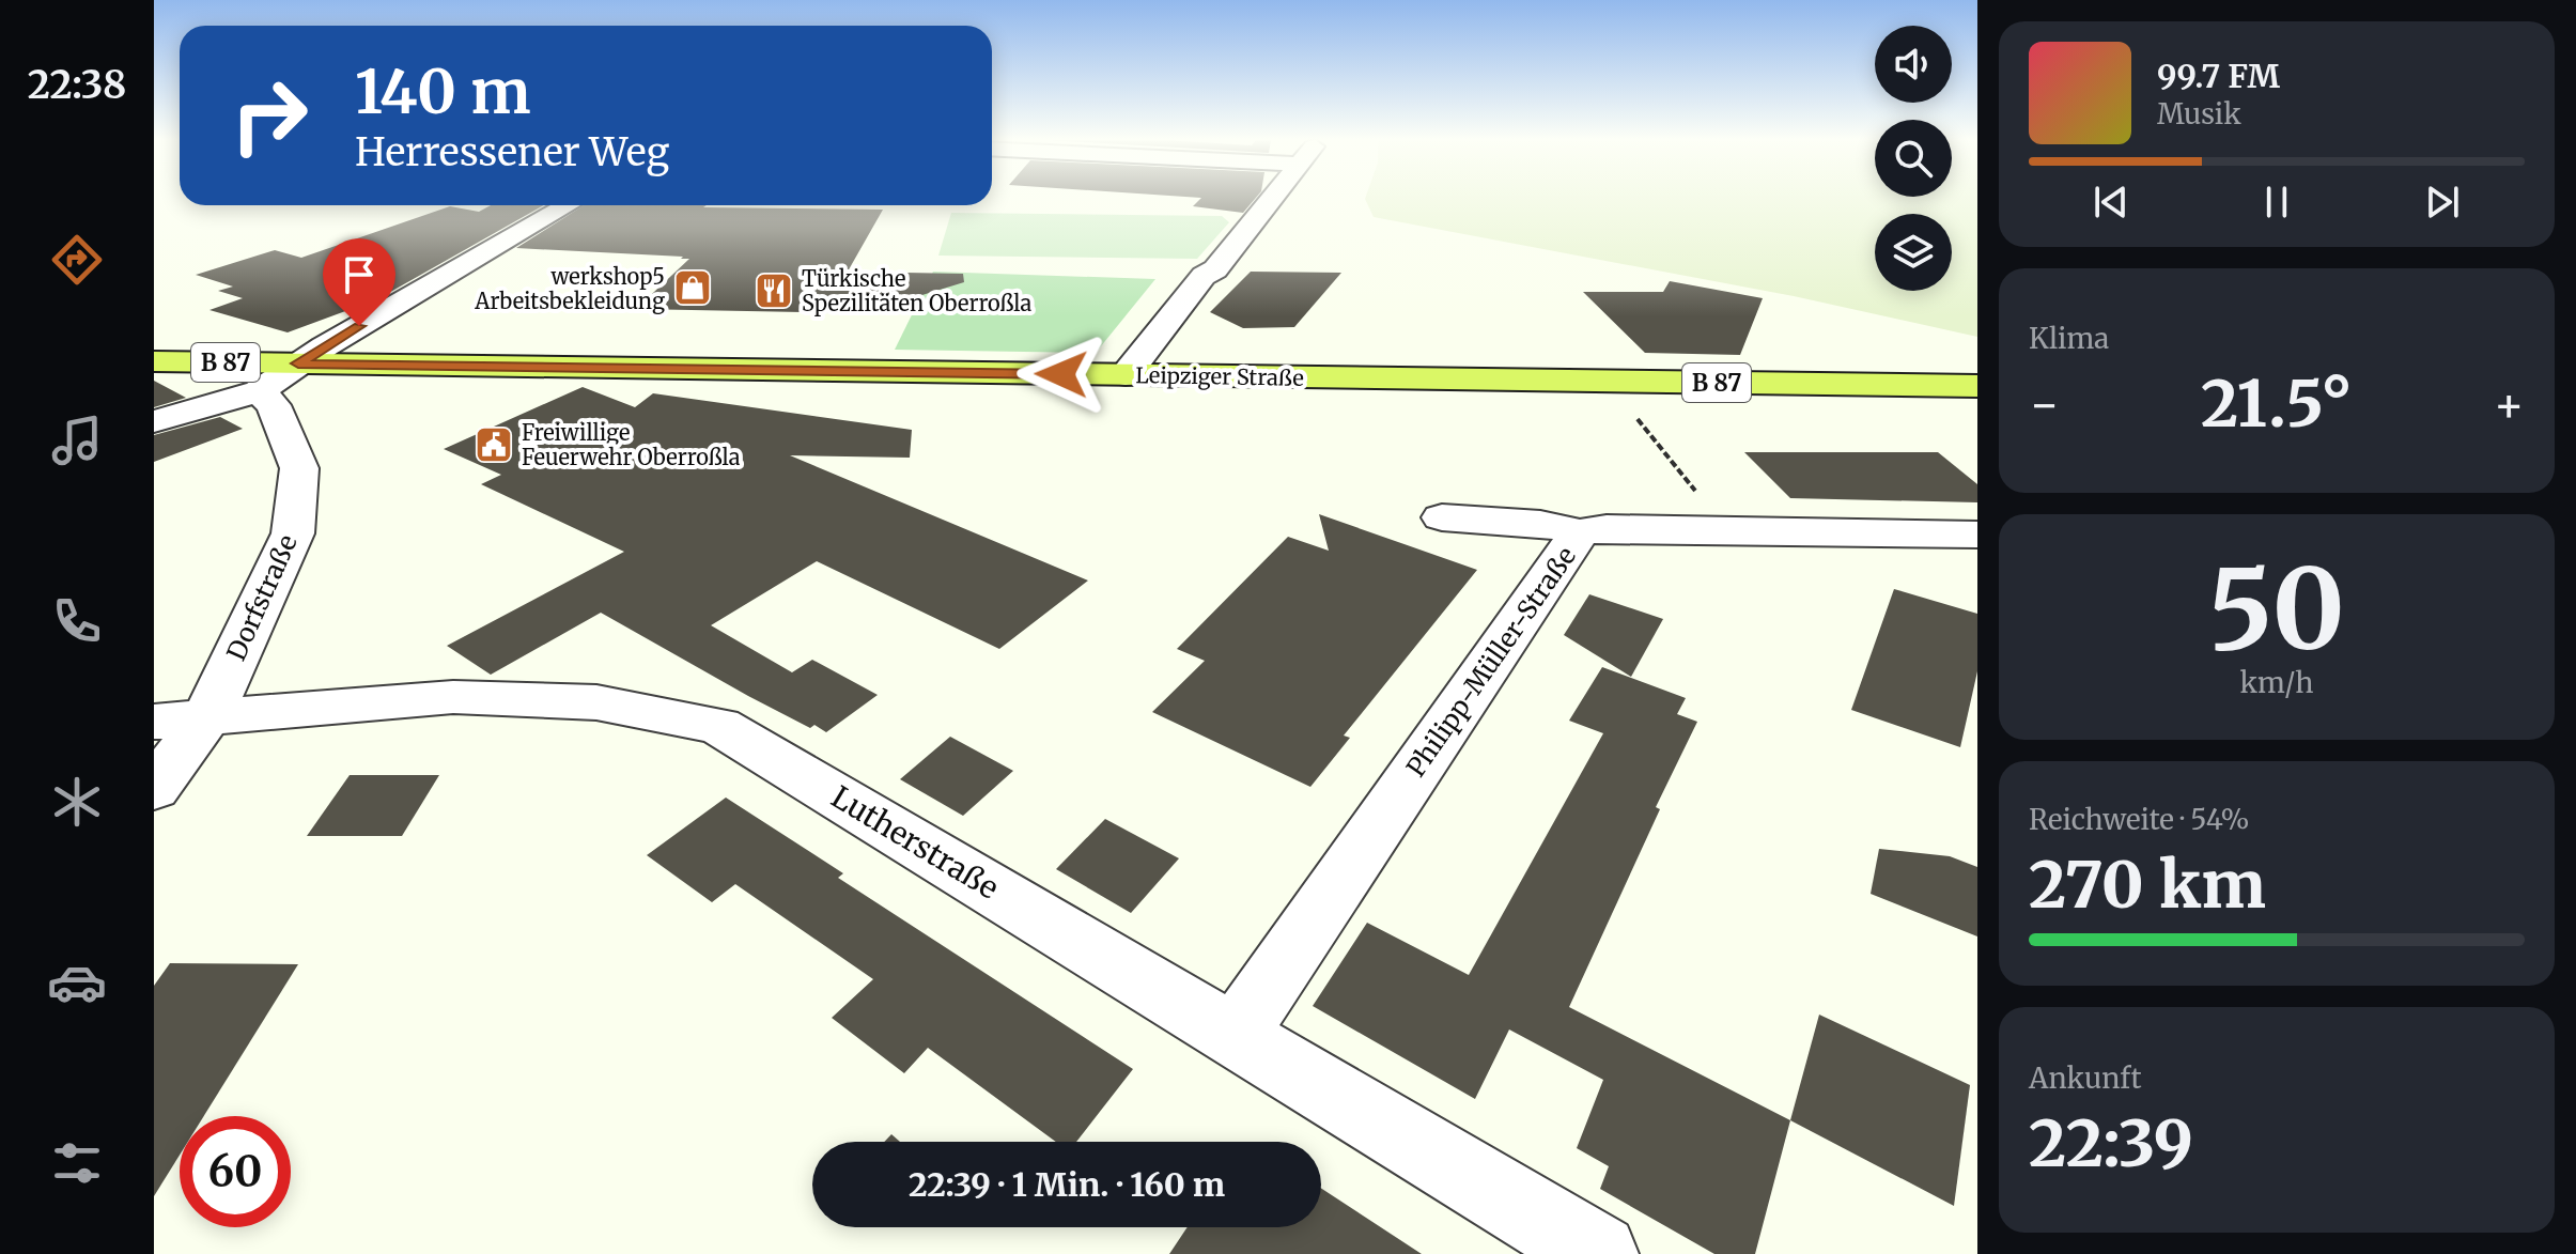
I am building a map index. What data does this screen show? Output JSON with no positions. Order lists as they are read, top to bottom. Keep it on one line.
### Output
{"streets":{"main road":["B 87","Leipziger Straße"],"street":["Dorfstraße","Philipp-Müller-Straße","Lutherstraße"]},"crossings":[["Dorfstraße","Lutherstraße"],["Philipp-Müller-Straße","Lutherstraße"]],"places":{"shop":["werkshop5 Arbeitsbekleidung"],"restaurant":["Türkische Spezilitäten Oberroßla"],"public building":["Freiwillige Feuerwehr Oberroßla"]},"page":{"tabs":"22:38","turn":["140 m","Herressener Weg"],"song":["99.7 FM","Musik"],"tile":["Klima",["50","km/h"],["Reichweite · 54%","270 km"],["Ankunft","22:39"]],"heat":["−","21.5°","+"],"limit":"60","trip":"22:39 · 1 Min. · 160 m"}}
